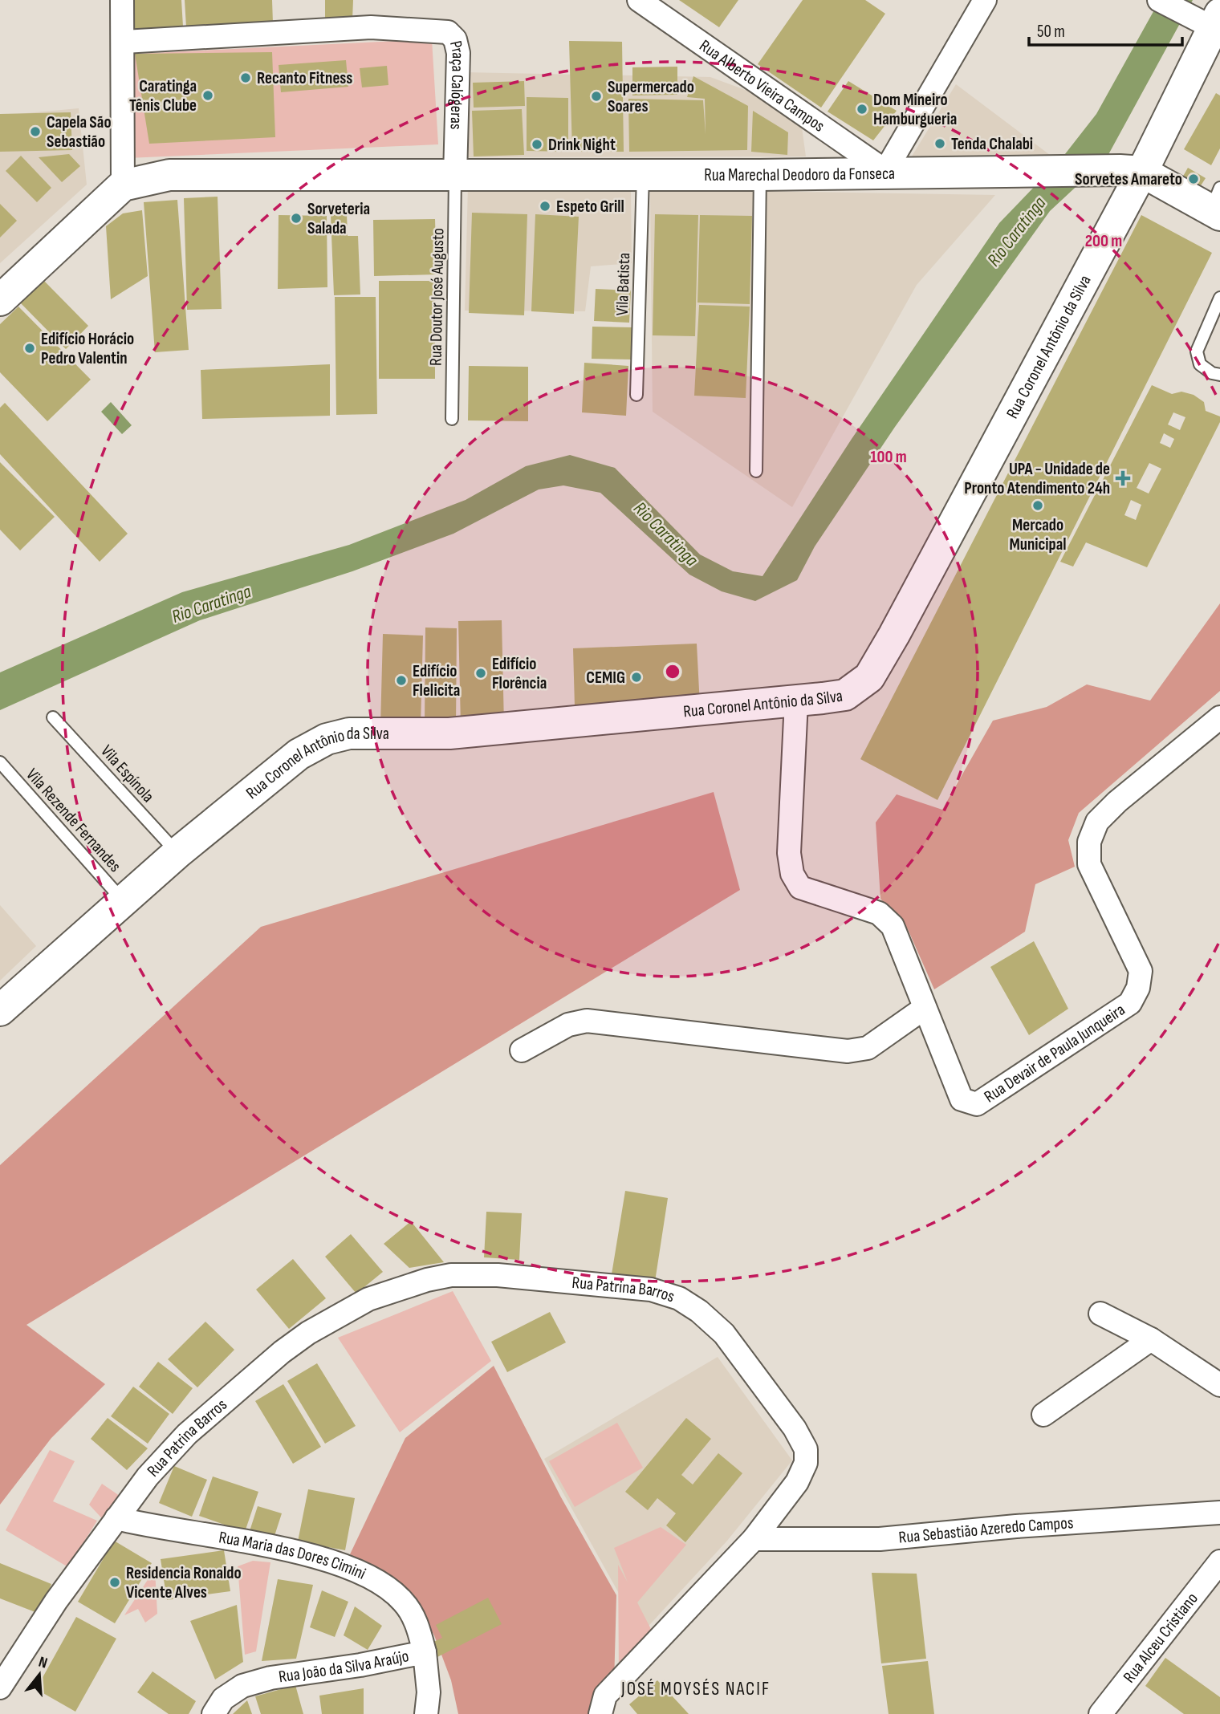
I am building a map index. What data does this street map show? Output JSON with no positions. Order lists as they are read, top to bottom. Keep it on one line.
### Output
{"streets":{"main road":["Rua Marechal Deodoro da Fonseca","Rua Coronel Antônio da Silva"],"street":["Praça Calógeras","Rua Alberto Vieira Campos","Rua Devair de Paula Junqueira","Rua Patrina Barros","Rua Sebastião Azeredo Campos","Rua Maria das Dores Cimini","Rua Alceu Cristiano","Rua João da Silva Araújo"],"lane":["Vila Batista","Rua Doutor José Augusto","Vila Espínola","Vila Rezende Fernandes"]},"crossings":[["Praça Calógeras","Rua Marechal Deodoro da Fonseca"],["Praça Calógeras","Rua Doutor José Augusto"],["Rua Alberto Vieira Campos","Rua Marechal Deodoro da Fonseca"],["Rua Marechal Deodoro da Fonseca","Vila Batista"],["Rua Marechal Deodoro da Fonseca","Rua Doutor José Augusto"],["Rua Marechal Deodoro da Fonseca","Rua Coronel Antônio da Silva"],["Rua Coronel Antônio da Silva","Vila Espínola"],["Rua Coronel Antônio da Silva","Vila Rezende Fernandes"],["Rua Coronel Antônio da Silva","Rua Devair de Paula Junqueira"],["Rua Patrina Barros","Rua Sebastião Azeredo Campos"],["Rua Patrina Barros","Rua Maria das Dores Cimini"],["Rua Maria das Dores Cimini","Rua João da Silva Araújo"]],"districts":["JOSÉ MOYSÉS NACIF"],"water":["Rio Caratinga"],"places":{"other":["Recanto Fitness","Caratinga Tênis Clube","Supermercado Soares","Dom Mineiro Hamburgueria","Capela São Sebastião","Tenda Chalabi","Drink Night","Sorvetes Amareto","Espeto Grill","Sorveteria Salada","Edifício Horácio Pedro Valentin","Mercado Municipal","Edifício Florência","CEMIG","Edifício Flelicita","Residencia Ronaldo Vicente Alves"],"health":["UPA - Unidade de Pronto Atendimento 24h"]},"scale_bar":"50 m","north":"top","rings":["200 m","100 m"]}
